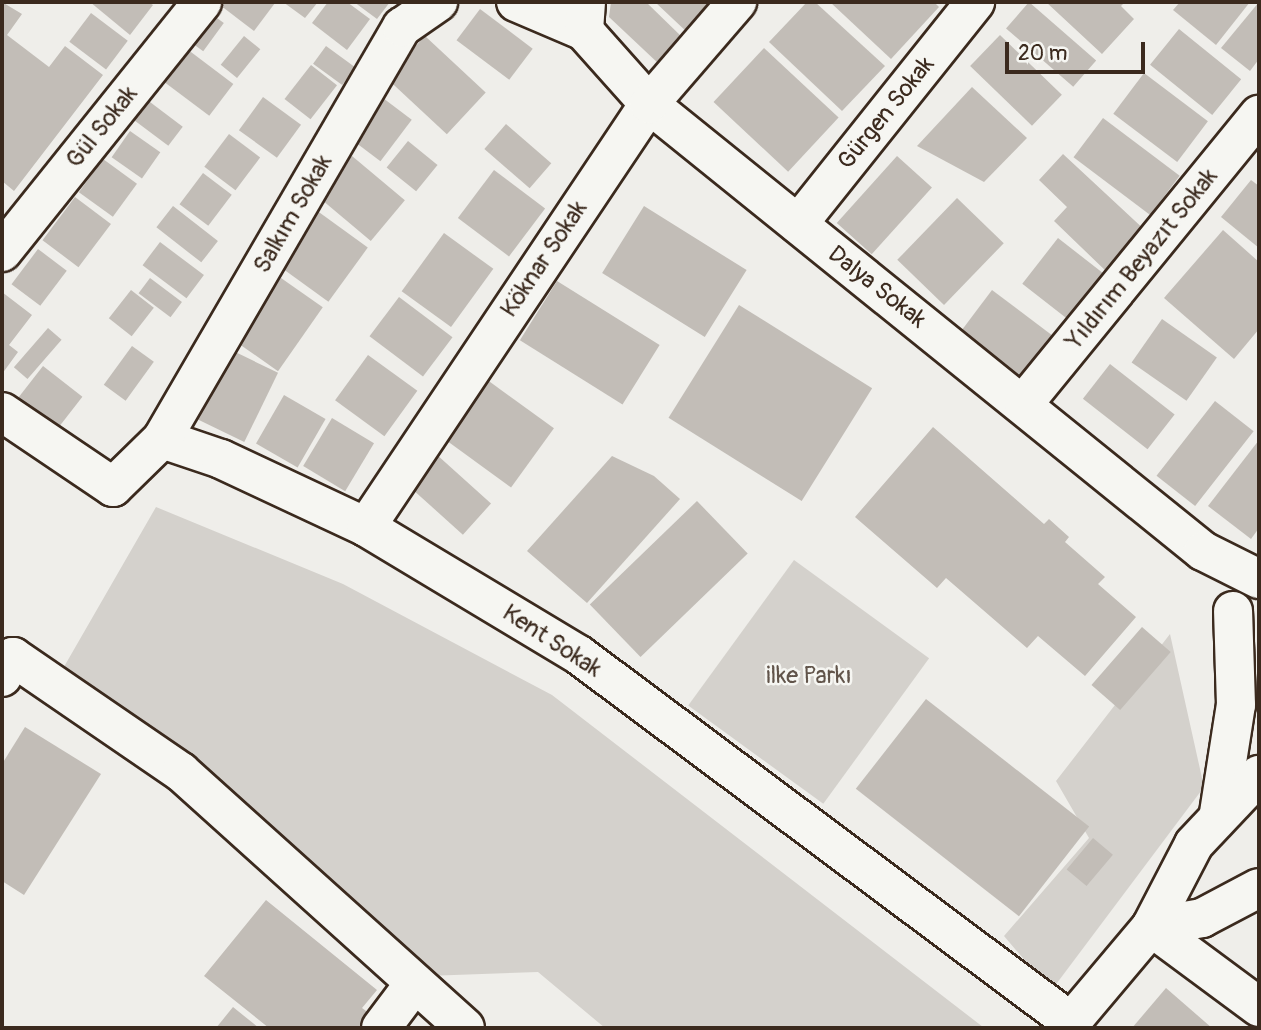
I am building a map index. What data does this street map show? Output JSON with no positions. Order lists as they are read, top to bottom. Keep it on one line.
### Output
{"streets":{"street":["Gürgen Sokak","Gül Sokak","Salkım Sokak","Köknar Sokak","Yıldırım Beyazıt Sokak","Dalya Sokak","Kent Sokak"]},"crossings":[["Gürgen Sokak","Dalya Sokak"],["Salkım Sokak","Kent Sokak"],["Köknar Sokak","Dalya Sokak"],["Köknar Sokak","Kent Sokak"],["Yıldırım Beyazıt Sokak","Dalya Sokak"]],"parks":["ilke Parkı"],"scale_bar":"20 m"}
